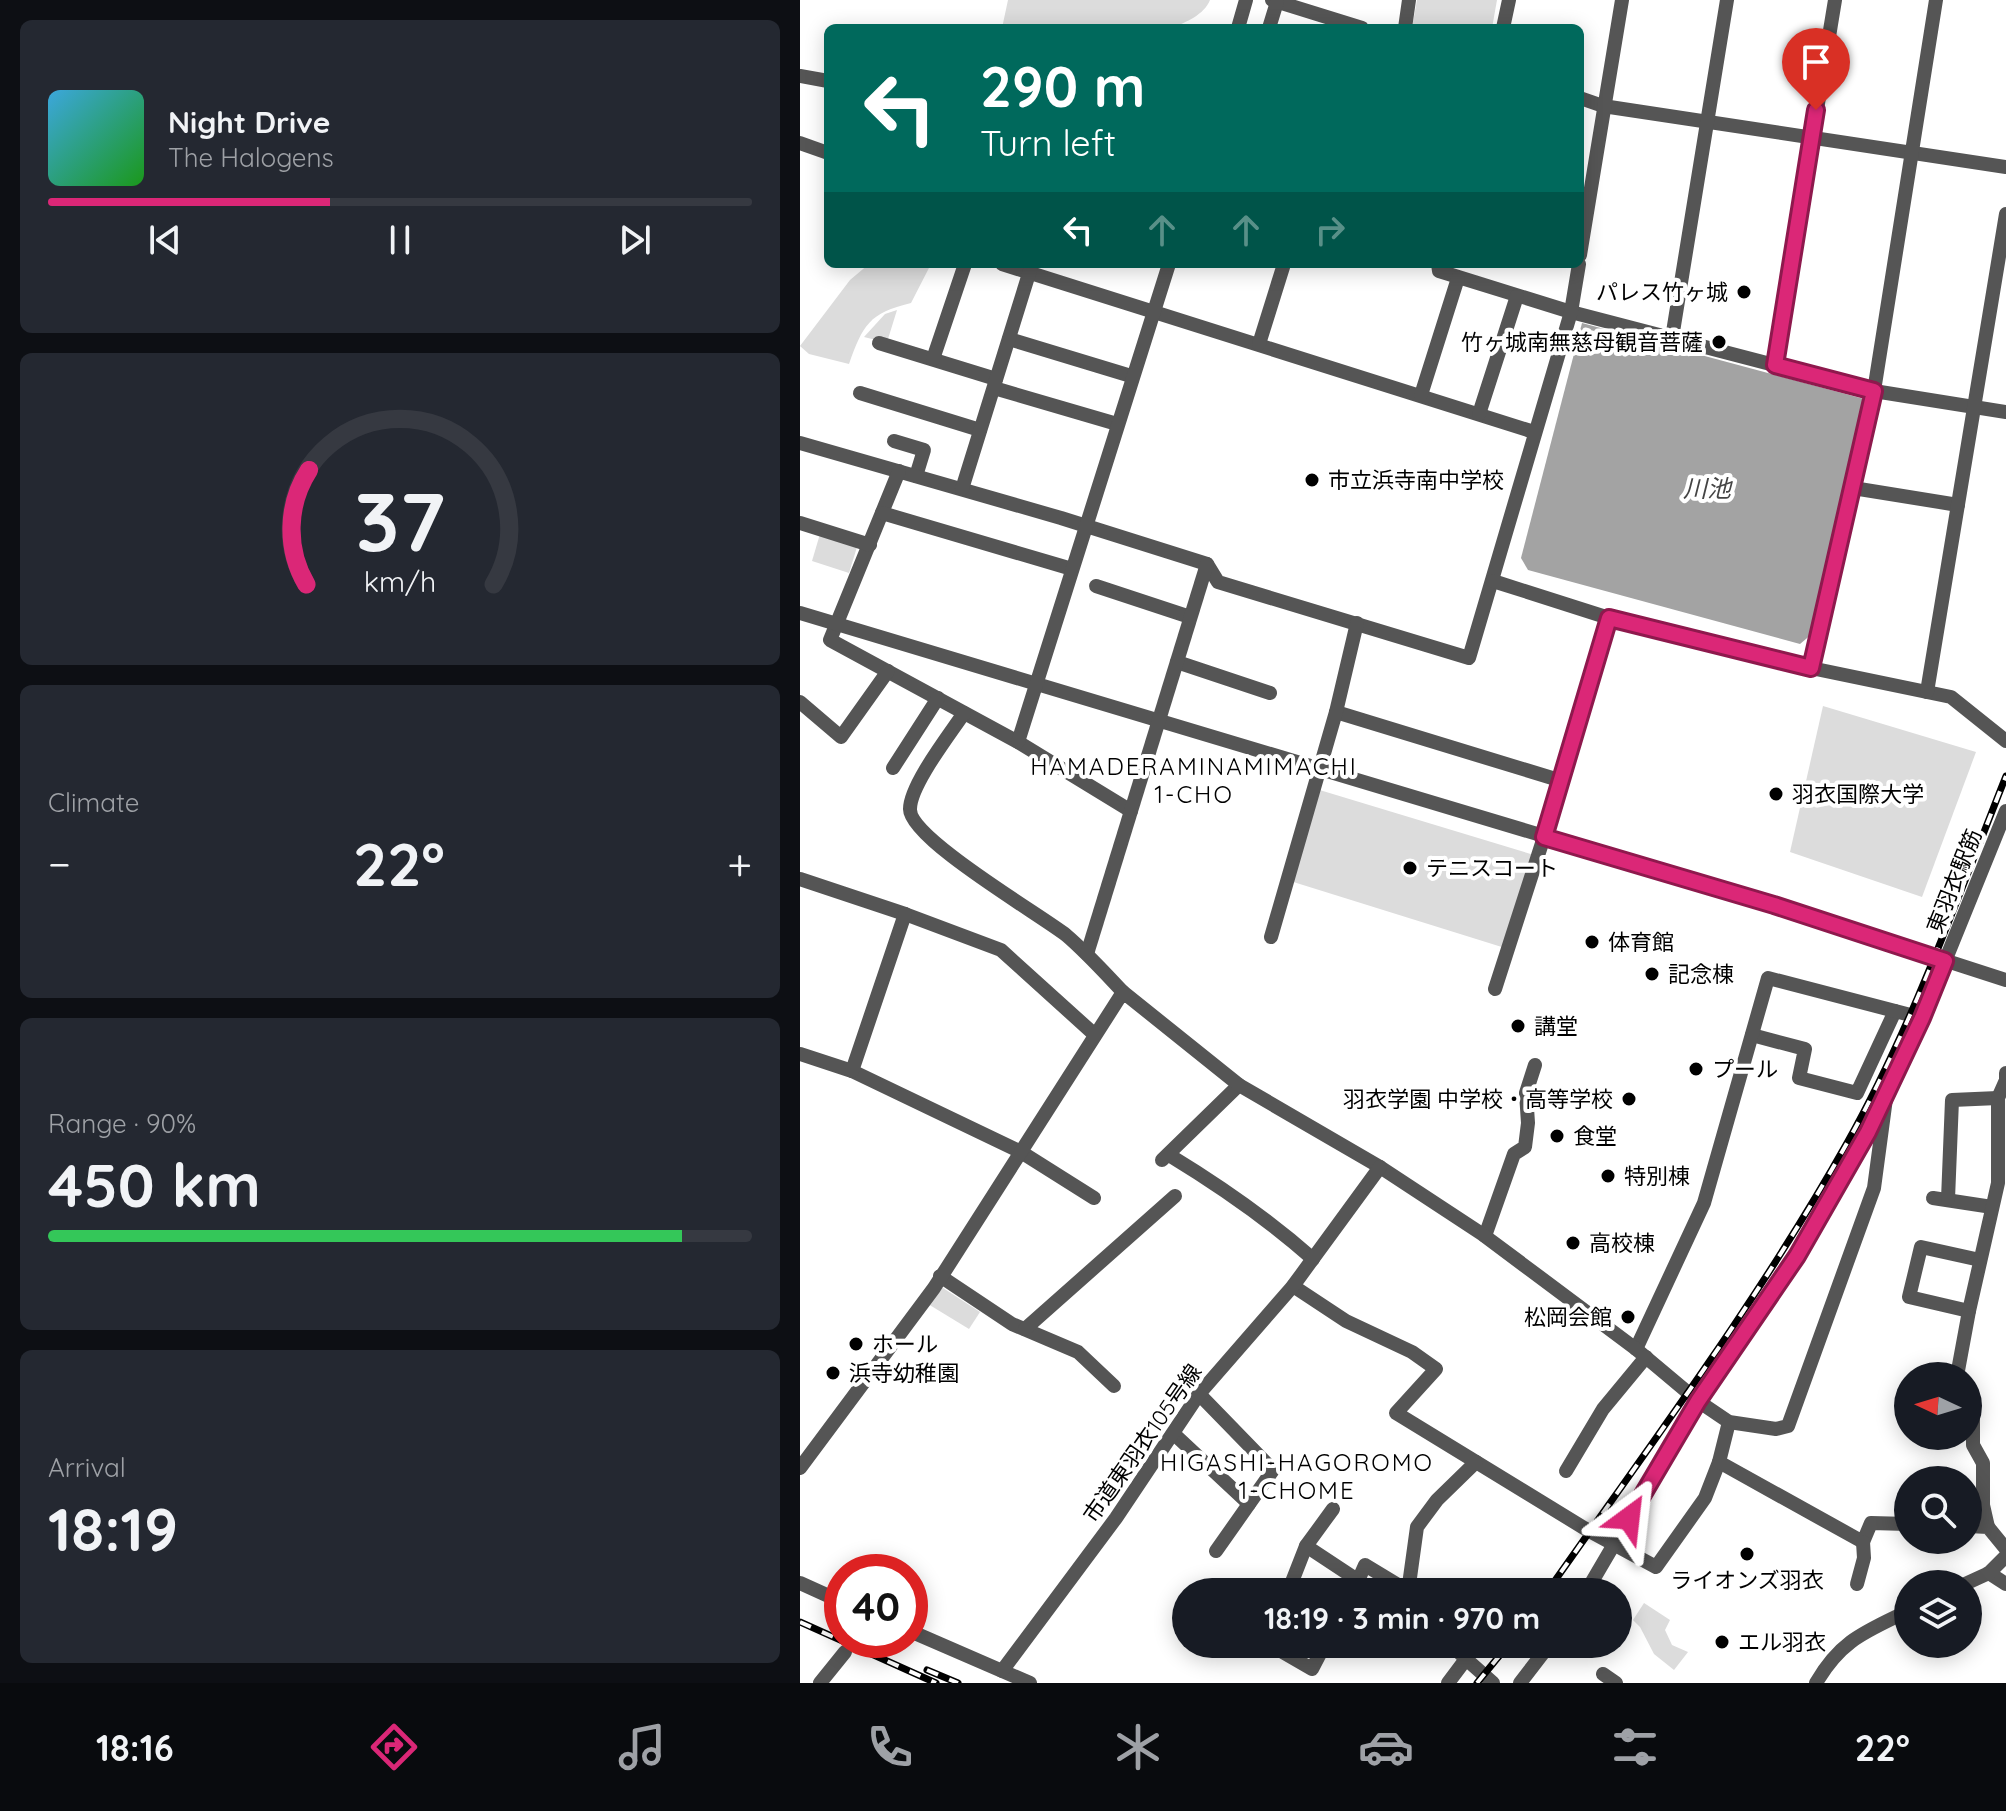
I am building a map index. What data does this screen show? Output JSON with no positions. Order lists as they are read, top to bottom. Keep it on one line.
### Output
{"streets":{"street":["東羽衣駅筋","市道東羽衣105号線"]},"districts":["HAMADERAMINAMIMACHI 1-CHO","HIGASHI-HAGOROMO 1-CHOME"],"water":["川池"],"places":["パレス竹ヶ城","竹ヶ城南無慈母観音菩薩","市立浜寺南中学校","羽衣国際大学","テニスコート","体育館","記念棟","講堂","プール","羽衣学園 中学校・高等学校","食堂","特別棟","高校棟","松岡会館","ホール","浜寺幼稚園","ライオンズ羽衣","エル羽衣"],"north":"left","page":{"turn":["290 m","Turn left"],"song":["Night Drive","The Halogens"],"tile":["Climate",["Range · 90%","450 km"],["Arrival","18:19"]],"heat":["−","22°","+"],"limit":"40","trip":"18:19 · 3 min · 970 m","tabs":["18:16","22°"],"gauge":["37","km/h"]}}
